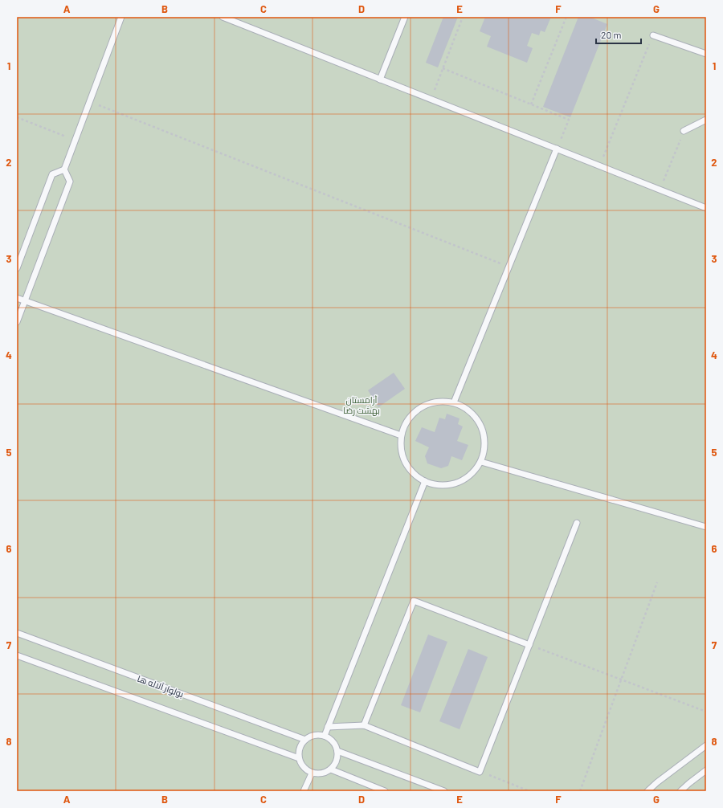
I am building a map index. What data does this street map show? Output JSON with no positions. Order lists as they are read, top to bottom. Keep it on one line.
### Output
{"streets":{"lane":["بولوار آلاله ها"]},"parks":["آرامستان بهشت رضا"],"scale_bar":"20 m","grid":{"columns":["A","B","C","D","E","F","G"],"rows":["1","2","3","4","5","6","7","8"]}}
